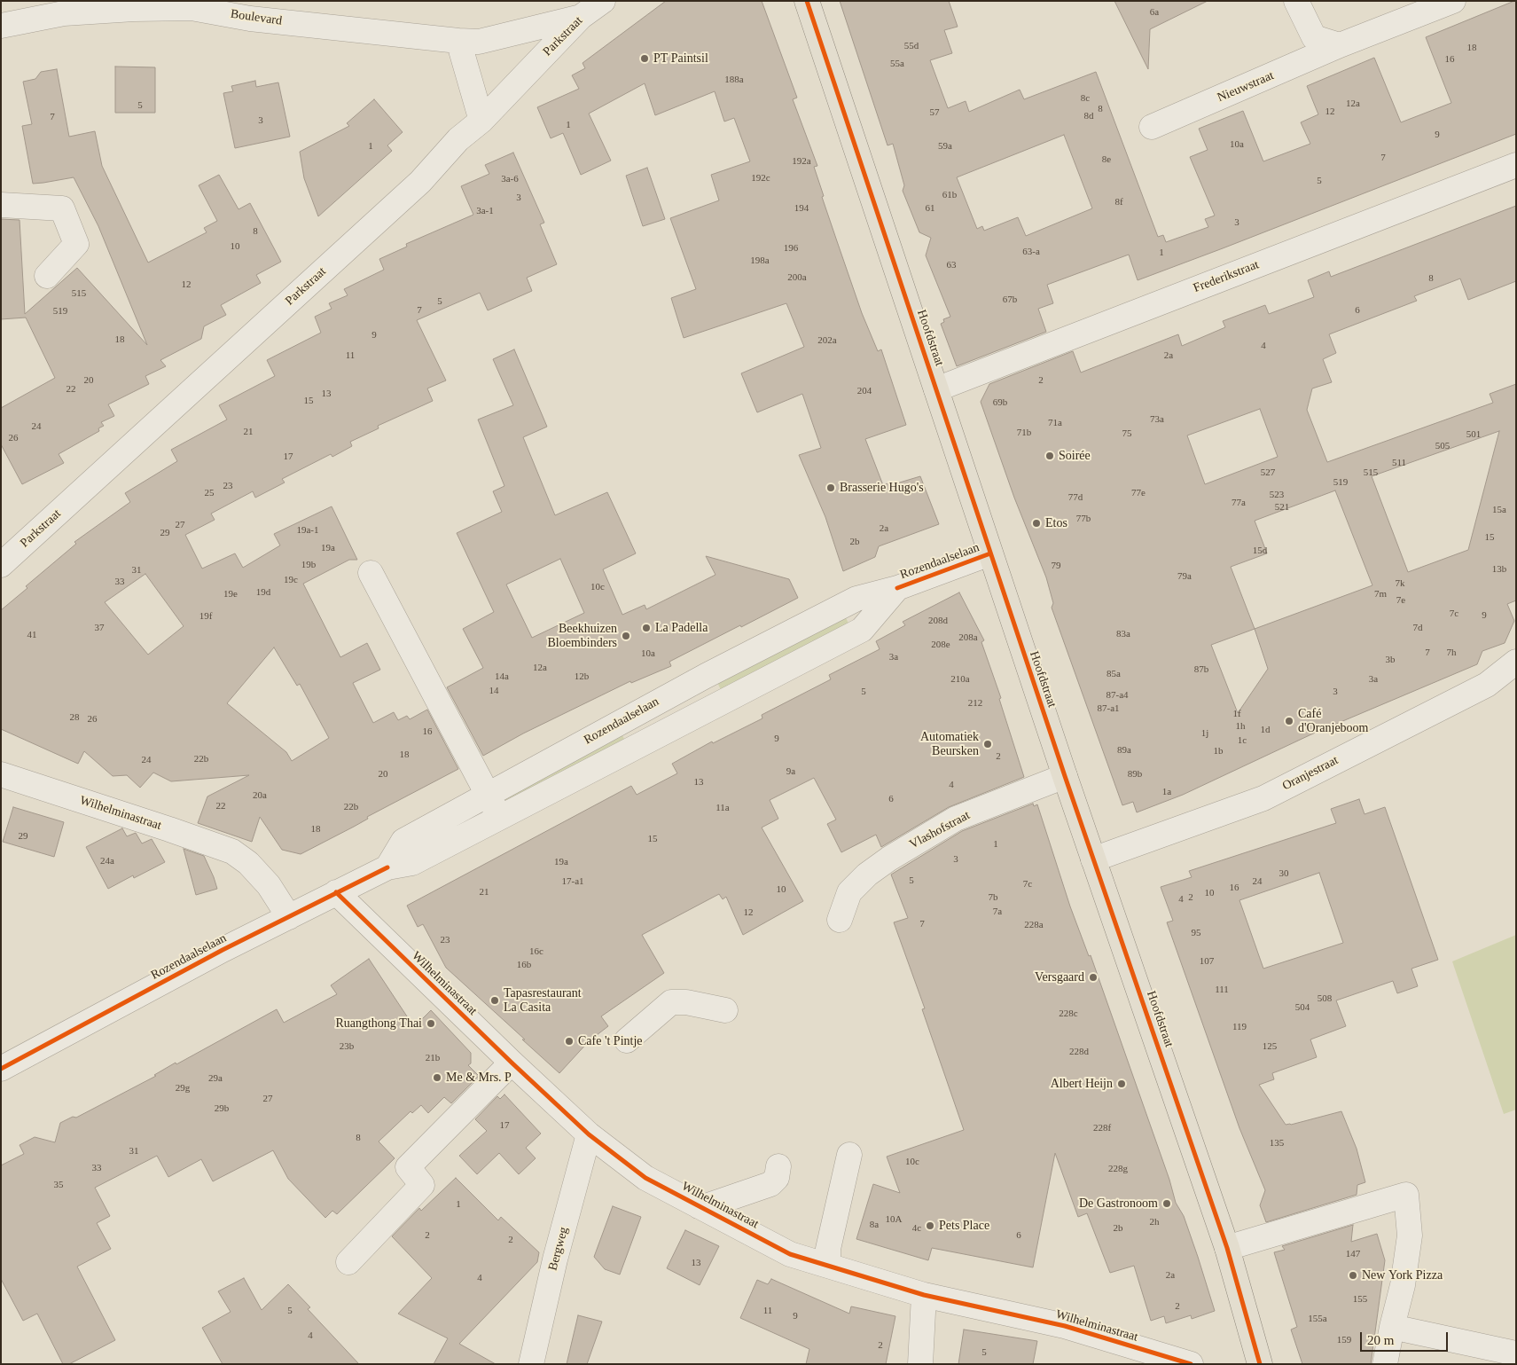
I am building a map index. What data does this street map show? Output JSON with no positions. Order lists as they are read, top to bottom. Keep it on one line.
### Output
{"streets":{"main road":["Hoofdstraat"],"street":["Boulevard","Parkstraat","Nieuwstraat","Frederikstraat","Rozendaalselaan","Oranjestraat","Wilhelminastraat","Vlashofstraat","Bergweg"]},"crossings":[["Boulevard","Parkstraat"],["Frederikstraat","Hoofdstraat"],["Hoofdstraat","Rozendaalselaan"],["Hoofdstraat","Oranjestraat"],["Hoofdstraat","Vlashofstraat"],["Rozendaalselaan","Wilhelminastraat"],["Wilhelminastraat","Bergweg"]],"places":["PT Paintsil","Soirée","Brasserie Hugo's","Etos","La Padella","Beekhuizen Bloembinders","Café d'Oranjeboom","Automatiek Beursken","Versgaard","Tapasrestaurant La Casita","Ruangthong Thai","Cafe 't Pintje","Me & Mrs. P","Albert Heijn","De Gastronoom","Pets Place","New York Pizza"],"house_numbers":["6a","55d","18","16","55a","188a","8c","12a","5","8","12","57","8d","7","3","1","9","10a","1","59a","7","8e","192a","192c","3a-6","5","61b","3","8f","194","61","3a-1","3","8","10","196","63-a","1","198a","63","200a","8","12","515","67b","5","7","6","519","9","18","202a","4","11","2a","20","2","22","204","13","15","69b","73a","71a","24","21","71b","75","501","26","505","17","511","527","515","519","23","25","77e","523","77d","77a","521","15a","77b","27","2a","19a-1","29","15","2b","19a","15d","19b","79","13b","31","79a","19c","33","7k","10c","19d","19e","7m","7e","7c","9","19f","208d","37","7d","83a","41","208a","208e","7","7h","10a","3a","3b","12a","87b","85a","14a","12b","210a","3a","14","5","3","87-a4","212","87-a1","1f","28","26","1h","1d","16","1j","9","1c","89a","1b","18","2","22b","24","9a","20","89b","13","4","1a","20a","6","22","22b","11a","18","29","15","1","3","24a","19a","30","5","17-a1","24","7c","16","10","21","10","7b","2","4","7a","12","7","228a","95","23","16c","107","16b","111","508","504","228c","119","23b","125","228d","21b","29a","29g","27","29b","17","228f","8","135","31","10c","33","228g","35","1","10A","2h","8a","4c","2b","2","6","2","147","13","2a","4","155","2","5","11","9","155a","4","159","2","5"],"scale_bar":"20 m"}
